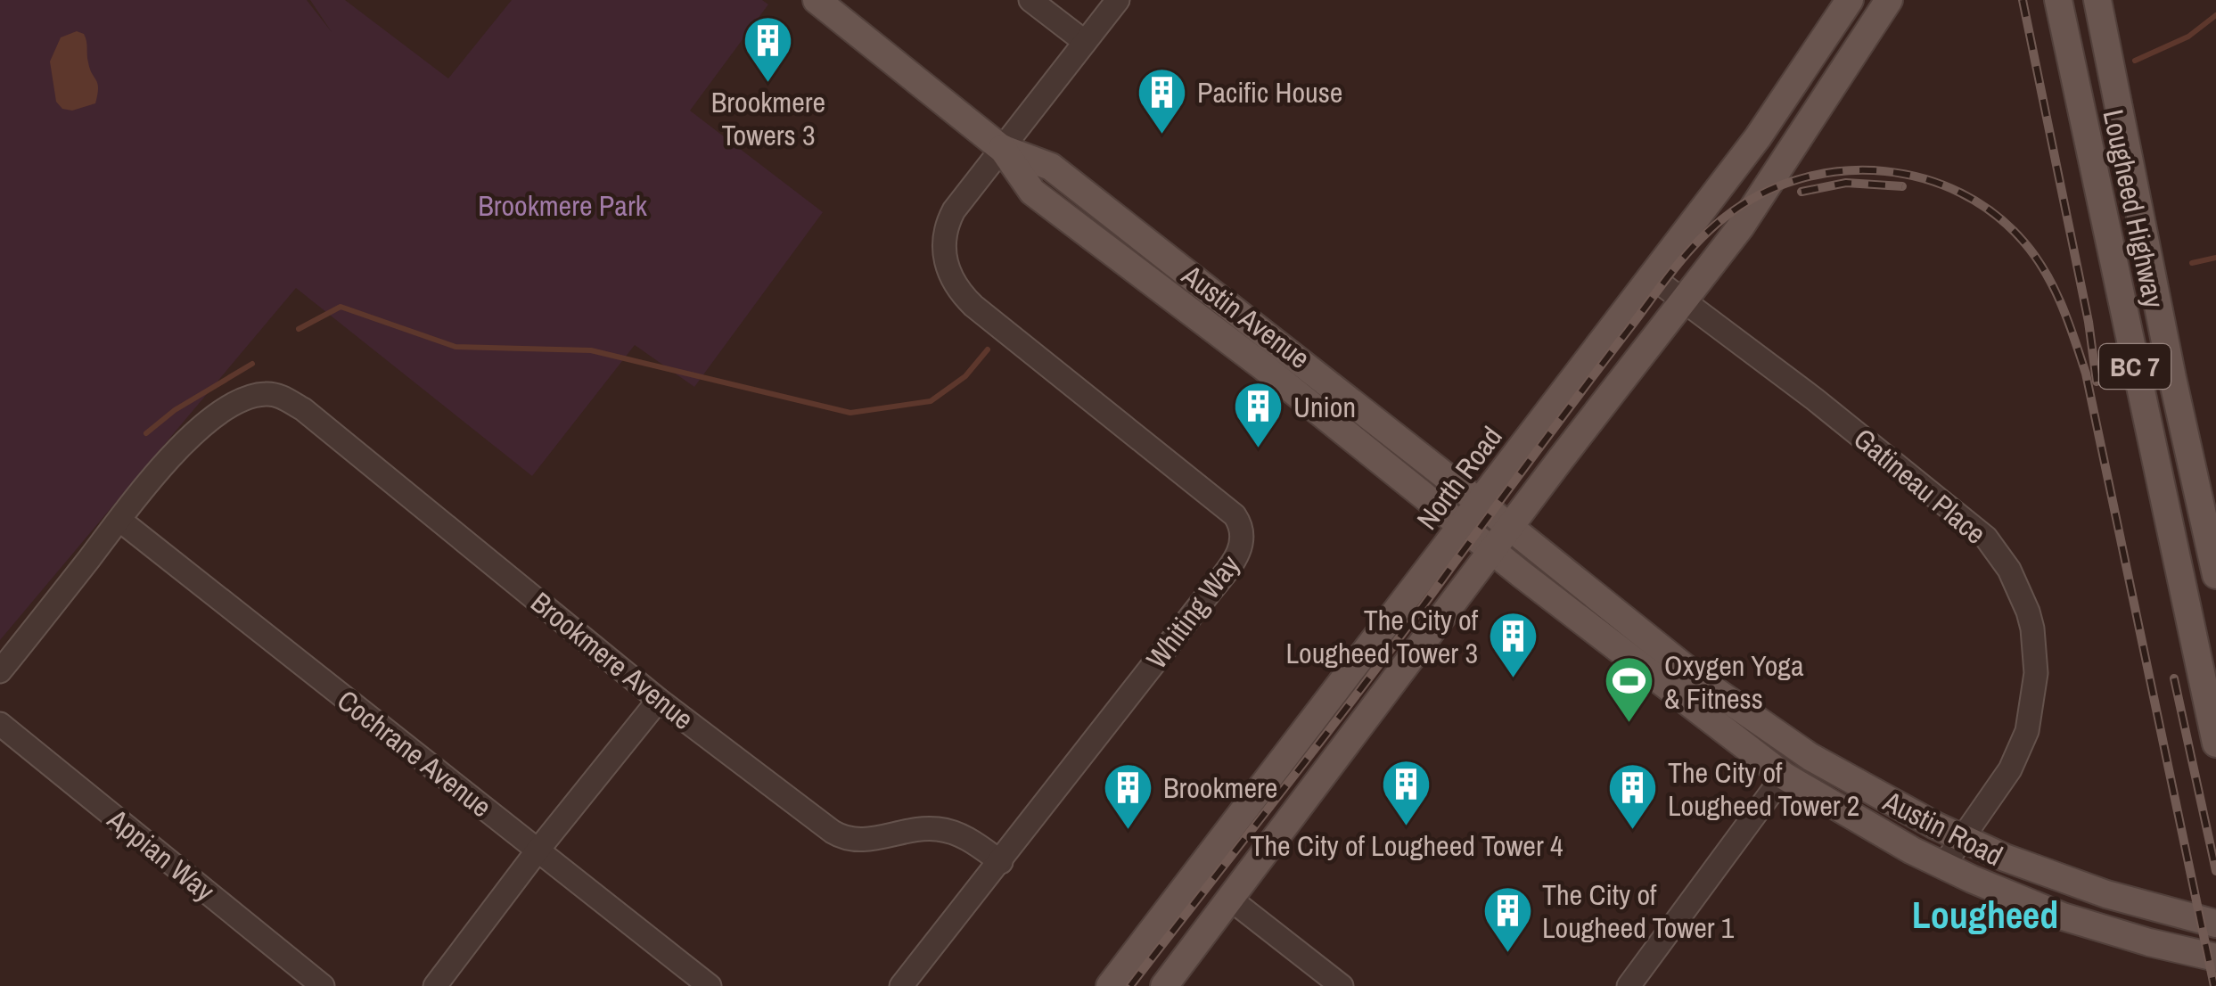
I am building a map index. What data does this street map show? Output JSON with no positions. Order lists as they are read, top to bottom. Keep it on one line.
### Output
{"streets":{"main road":["Lougheed Highway","Austin Avenue","BC 7","North Road","Austin Road"],"street":["Gatineau Place","Whiting Way","Brookmere Avenue","Cochrane Avenue","Appian Way"]},"crossings":[["Austin Avenue","North Road"],["Austin Avenue","Whiting Way"],["Austin Avenue","Austin Road"],["North Road","Gatineau Place"],["North Road","Austin Road"],["Gatineau Place","Austin Road"],["Whiting Way","Brookmere Avenue"],["Brookmere Avenue","Cochrane Avenue"]],"districts":["Lougheed"],"parks":["Brookmere Park"],"places":{"building":["Brookmere Towers 3","Pacific House","Union","The City of Lougheed Tower 3","The City of Lougheed Tower 4","Brookmere","The City of Lougheed Tower 2","The City of Lougheed Tower 1"],"sports":["Oxygen Yoga & Fitness"]}}
